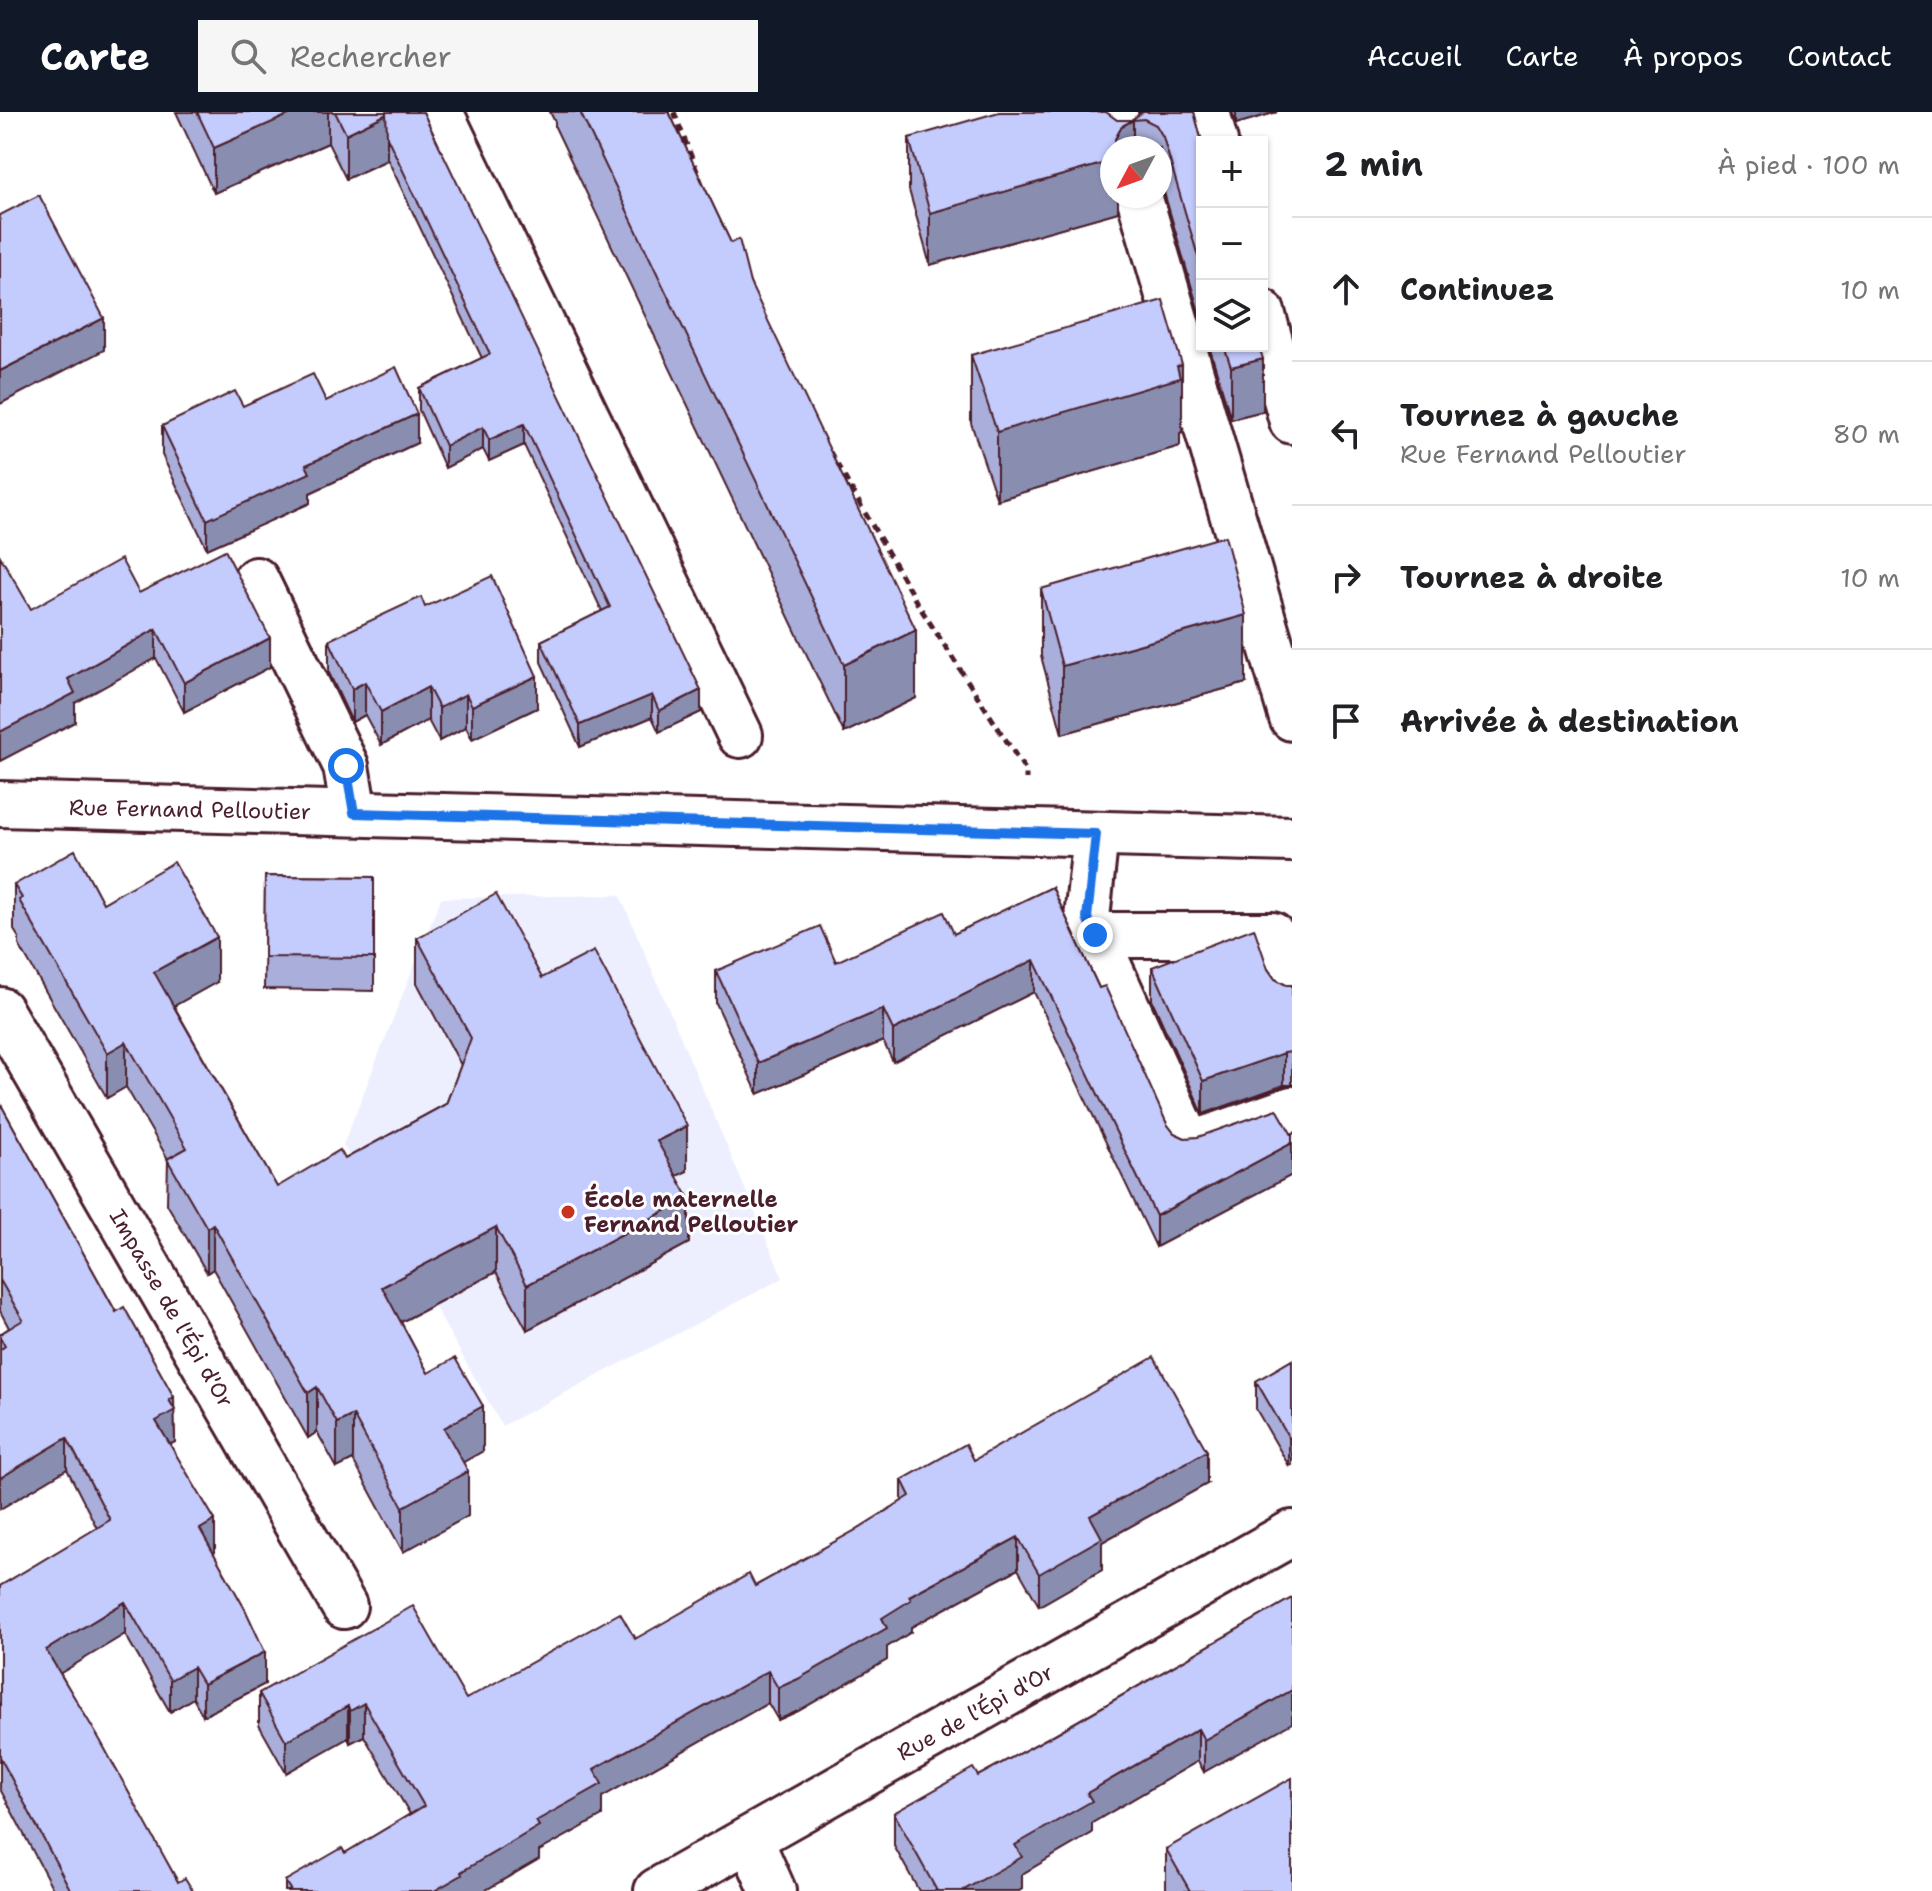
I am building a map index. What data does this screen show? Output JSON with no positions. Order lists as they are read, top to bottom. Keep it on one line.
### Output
{"streets":{"street":["Rue Fernand Pelloutier","Impasse de l'Épi d'Or","Rue de l'Épi d'Or"]},"places":["École maternelle Fernand Pelloutier"],"north":"bottom left","page":{"header":"Carte","search":"Rechercher","nav":["Accueil","Carte","À propos","Contact"],"heading":["2 min","À pied · 100 m"],"map_buttons":["+","−"],"list":[["Continuez","10 m"],["Tournez à gauche","Rue Fernand Pelloutier","80 m"],["Tournez à droite","10 m"],"Arrivée à destination"]}}
